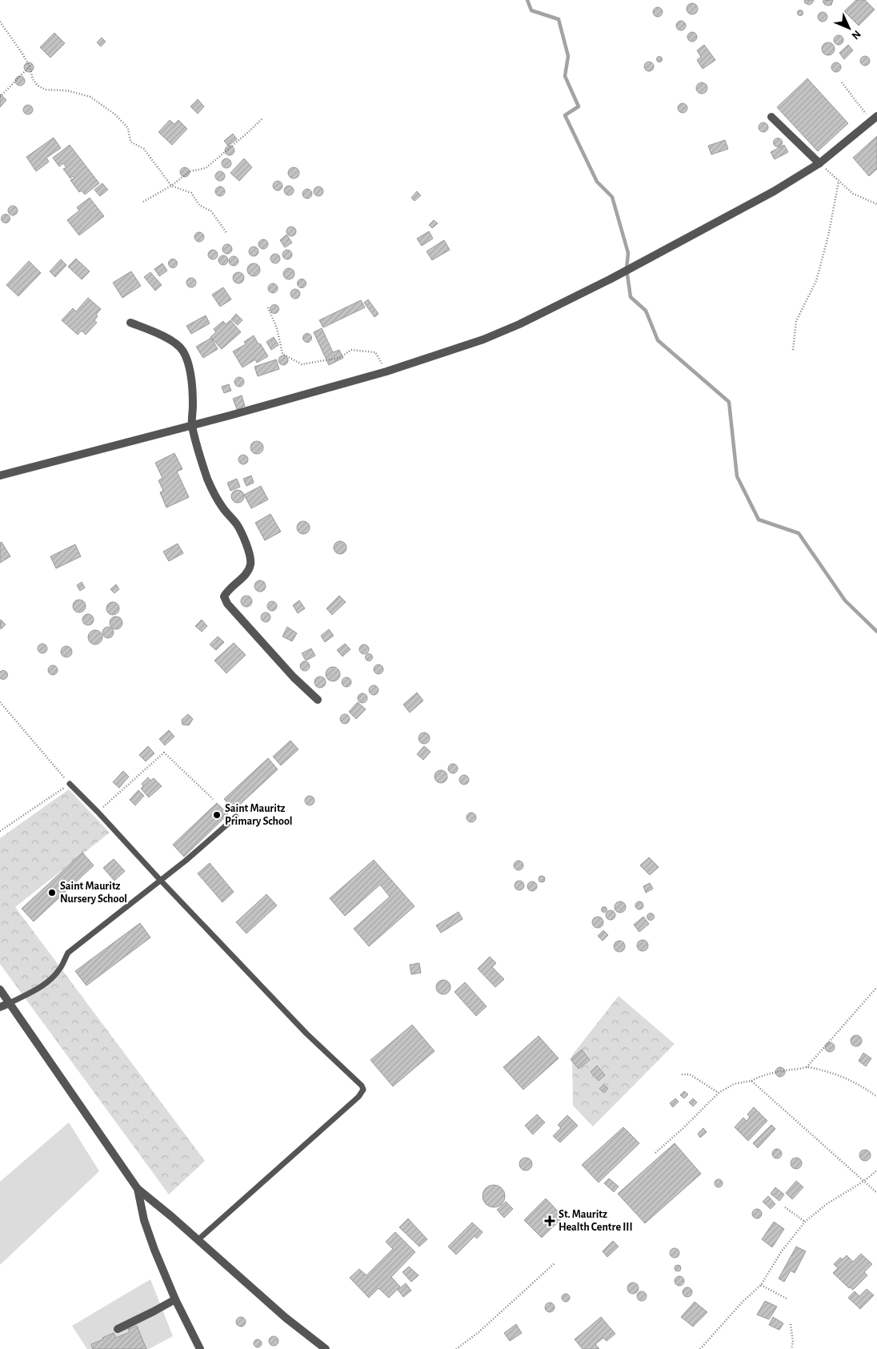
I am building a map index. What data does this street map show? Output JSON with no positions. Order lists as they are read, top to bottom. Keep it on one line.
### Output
{"places":{"other":["Saint Mauritz Primary School","Saint Mauritz Nursery School"],"health":["St. Mauritz Health Centre III"]},"north":"bottom right"}
